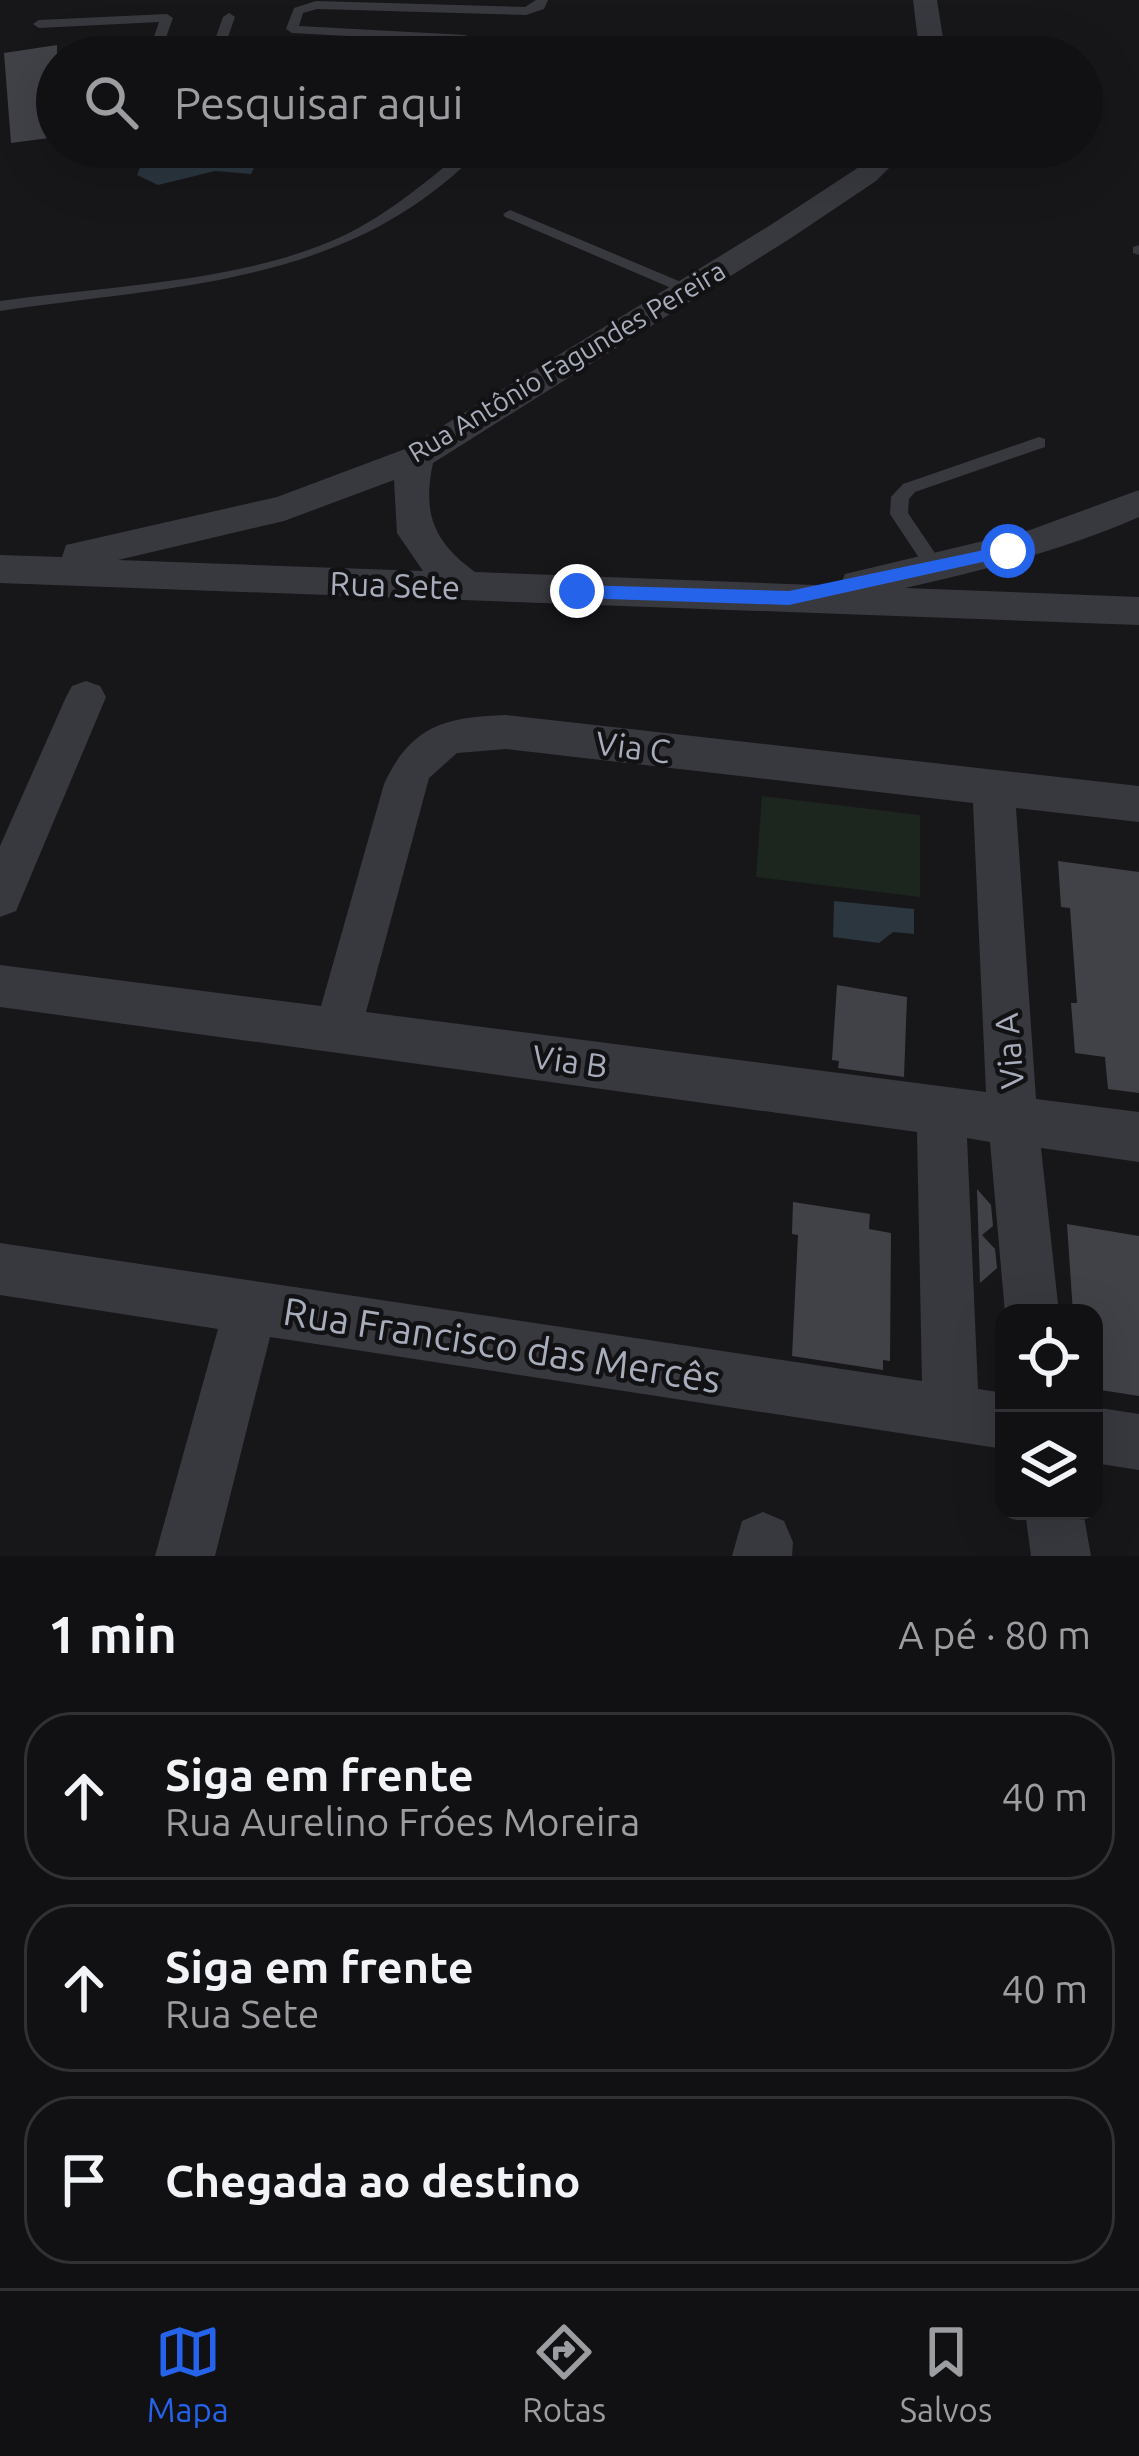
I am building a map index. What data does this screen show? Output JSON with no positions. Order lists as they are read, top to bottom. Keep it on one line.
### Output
{"streets":{"street":["Rua Antônio Fagundes Pereira","Rua Sete","Via C","Via A","Via B","Rua Francisco das Mercês"]},"crossings":[["Rua Antônio Fagundes Pereira","Rua Sete"],["Via C","Via A"],["Via C","Via B"],["Via A","Via B"]],"page":{"search":"Pesquisar aqui","heading":["1 min","A pé · 80 m"],"list":[["Siga em frente","Rua Aurelino Fróes Moreira","40 m"],["Siga em frente","Rua Sete","40 m"],"Chegada ao destino"],"nav":["Mapa","Rotas","Salvos"]}}
